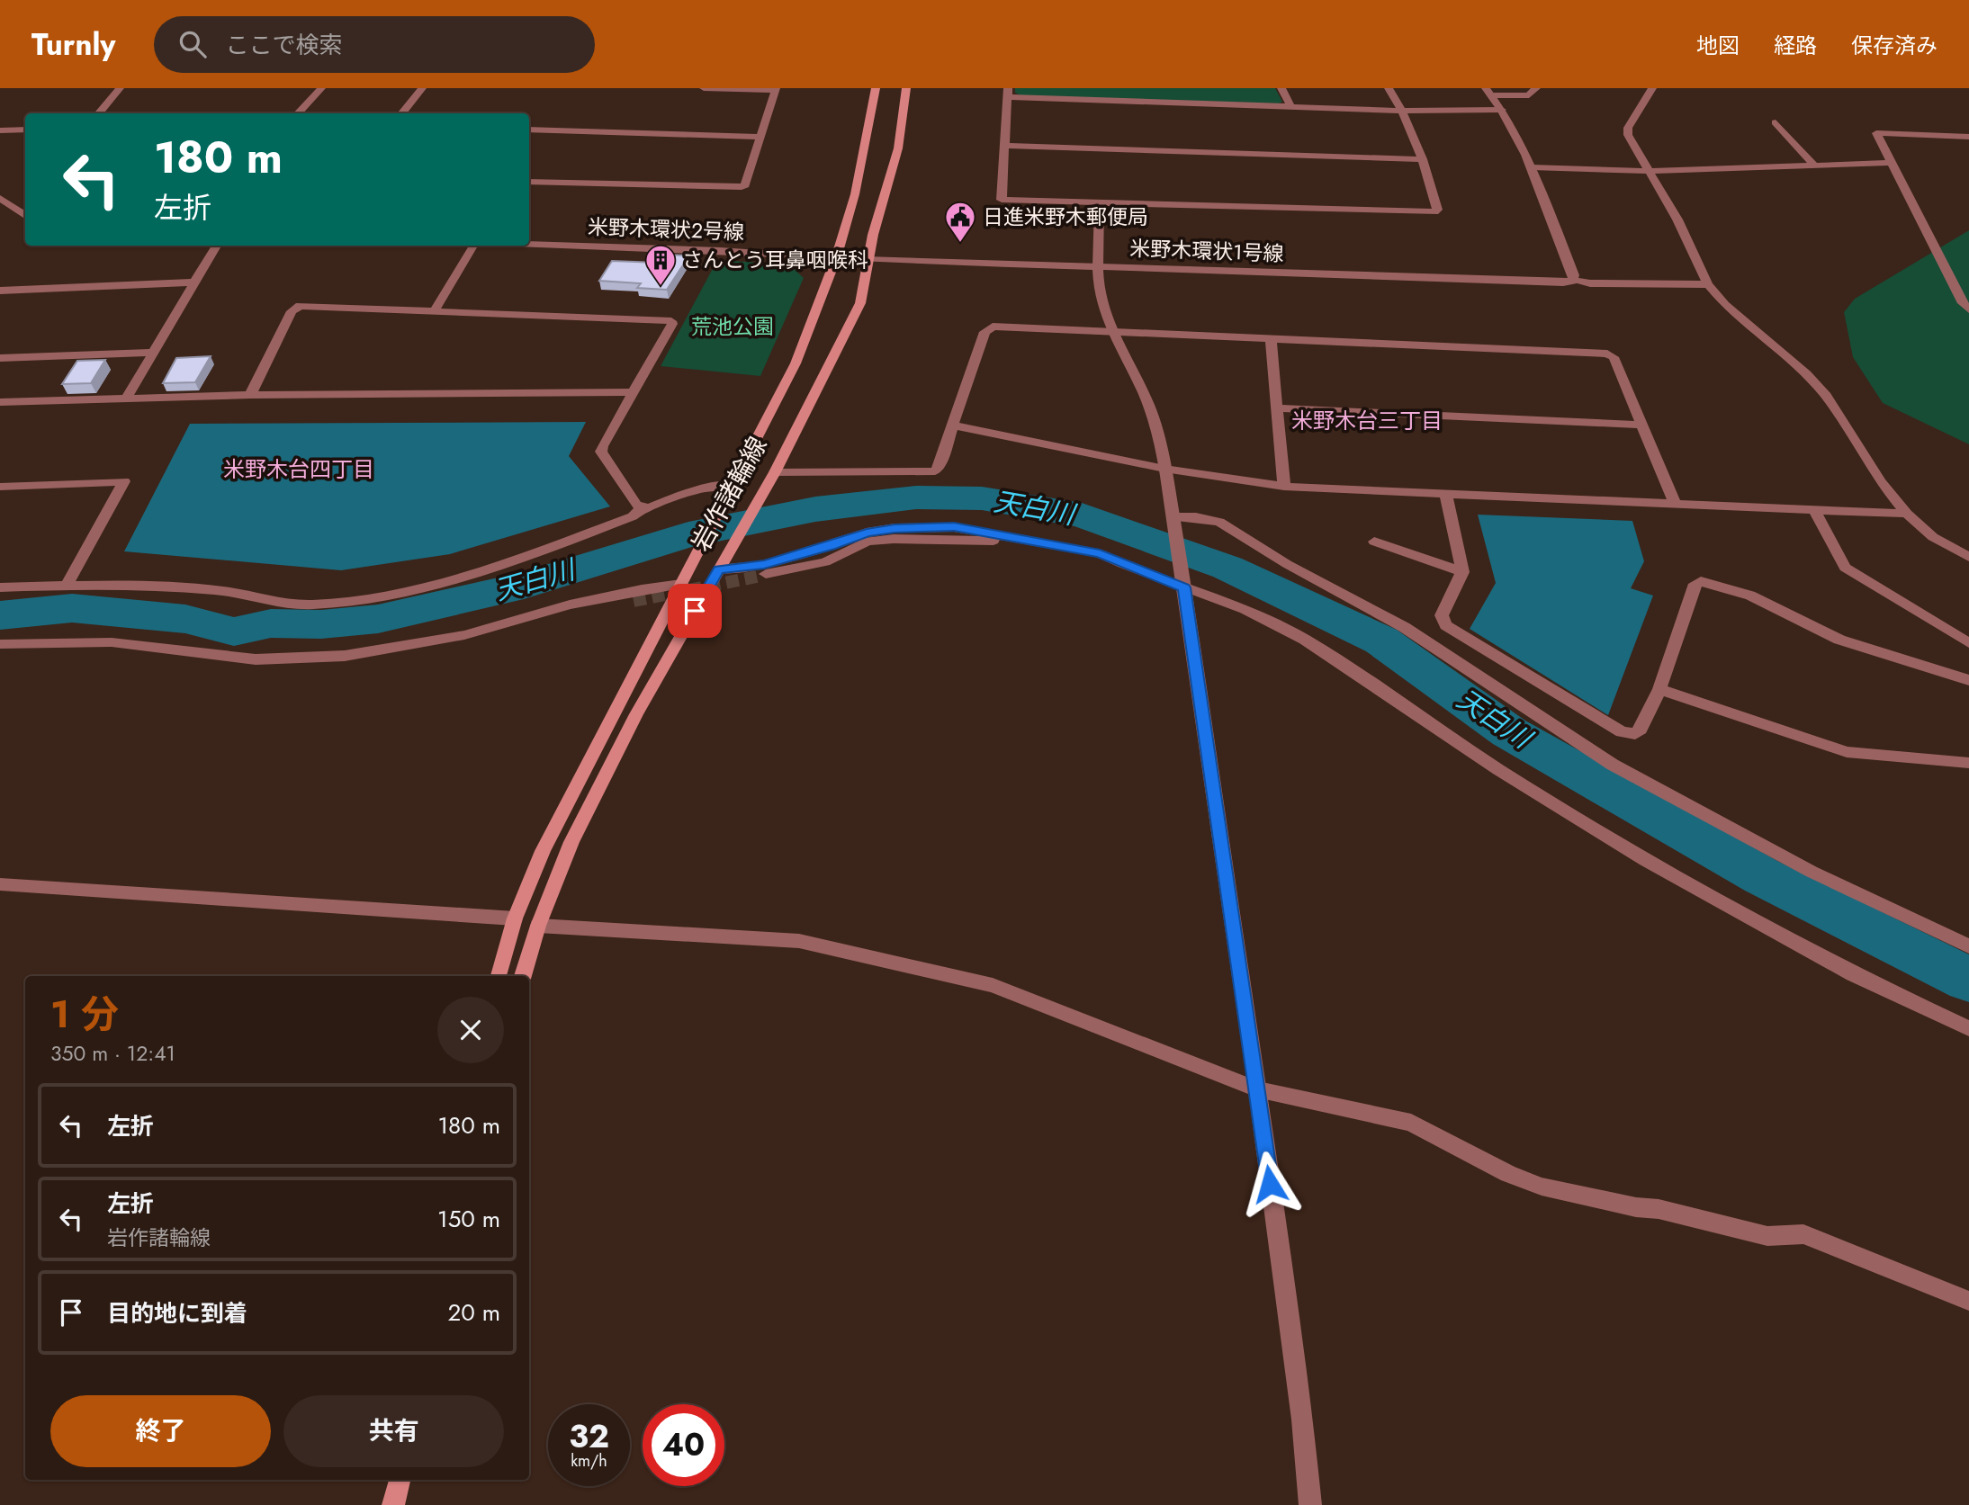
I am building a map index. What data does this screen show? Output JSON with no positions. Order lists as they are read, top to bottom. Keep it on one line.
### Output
{"streets":{"main road":["岩作諸輪線"],"street":["米野木環状2号線","米野木環状1号線"]},"crossings":[["米野木環状2号線","米野木環状1号線"],["米野木環状2号線","岩作諸輪線"],["米野木環状1号線","岩作諸輪線"]],"districts":["米野木台三丁目","米野木台四丁目"],"water":["天白川"],"parks":["荒池公園"],"places":{"public building":["日進米野木郵便局"],"building":["さんとう耳鼻咽喉科"]},"page":{"header":"Turnly","search":"ここで検索","nav":["地図","経路","保存済み"],"turn":["180 m","左折"],"heading":["1 分","350 m · 12:41"],"list":[{"name":"左折","value":"180 m"},{"name":"左折","note":"岩作諸輪線","value":"150 m"},{"name":"目的地に到着","value":"20 m"}],"buttons":["終了","共有"],"speed":"32 km/h","limit":"40"}}
